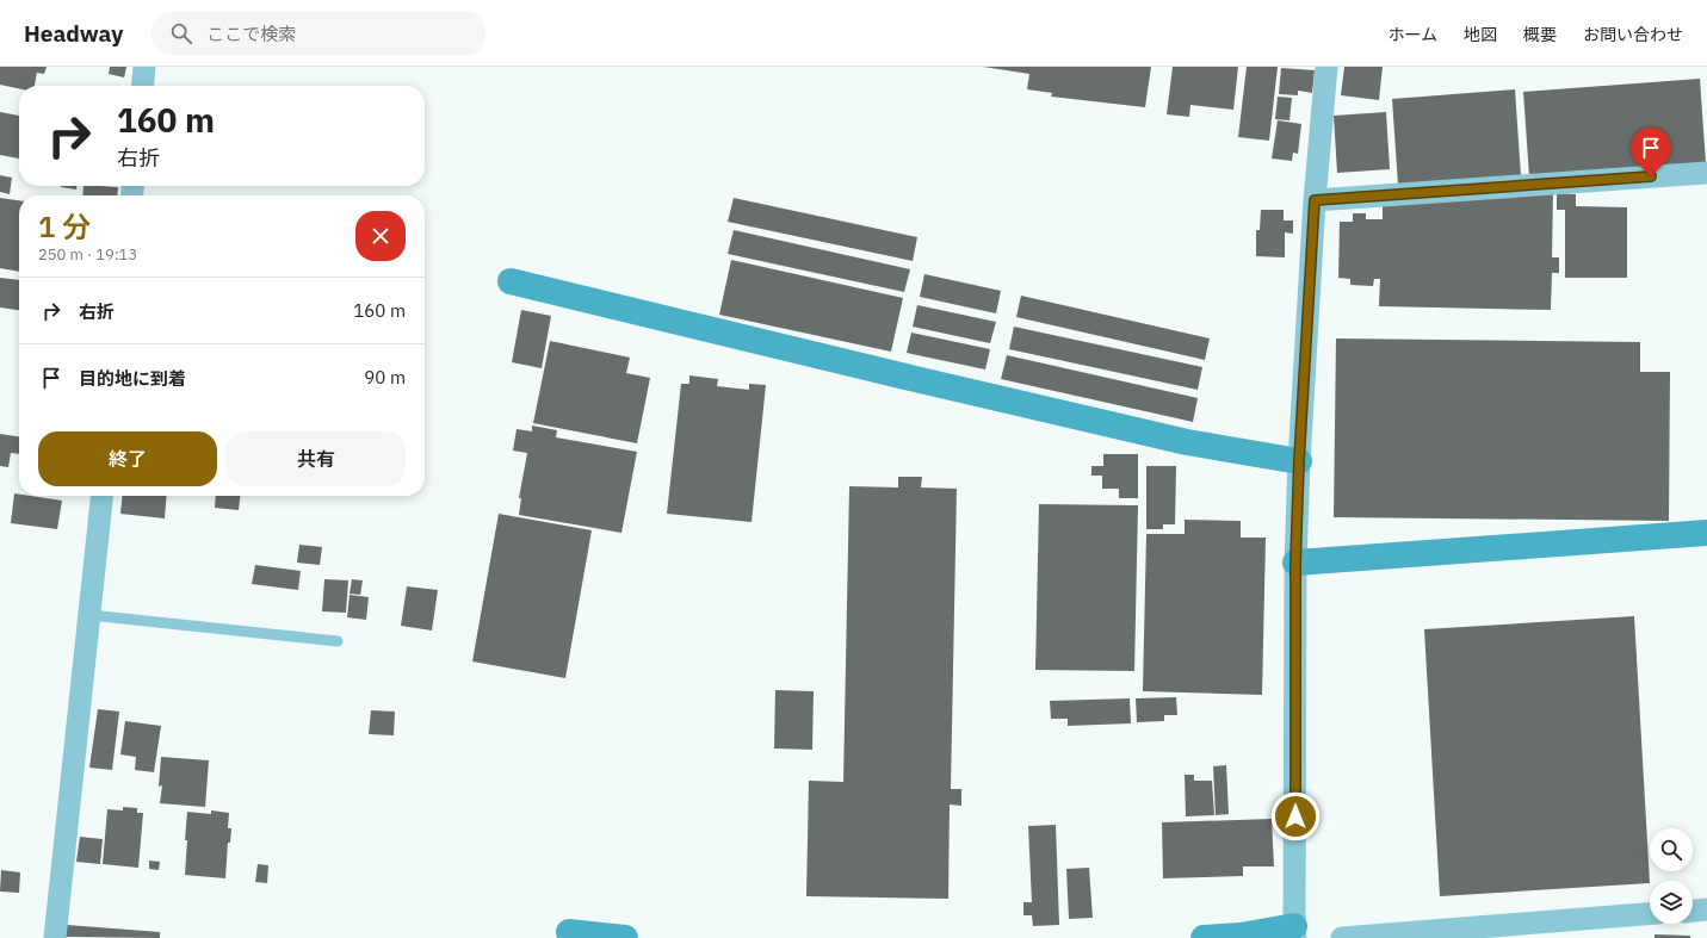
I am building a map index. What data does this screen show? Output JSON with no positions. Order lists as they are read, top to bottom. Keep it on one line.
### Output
{"page":{"header":"Headway","search":"ここで検索","nav":["ホーム","地図","概要","お問い合わせ"],"turn":["160 m","右折"],"heading":["1 分","250 m · 19:13"],"list":[{"name":"右折","value":"160 m"},{"name":"目的地に到着","value":"90 m"}],"buttons":["終了","共有"]}}
